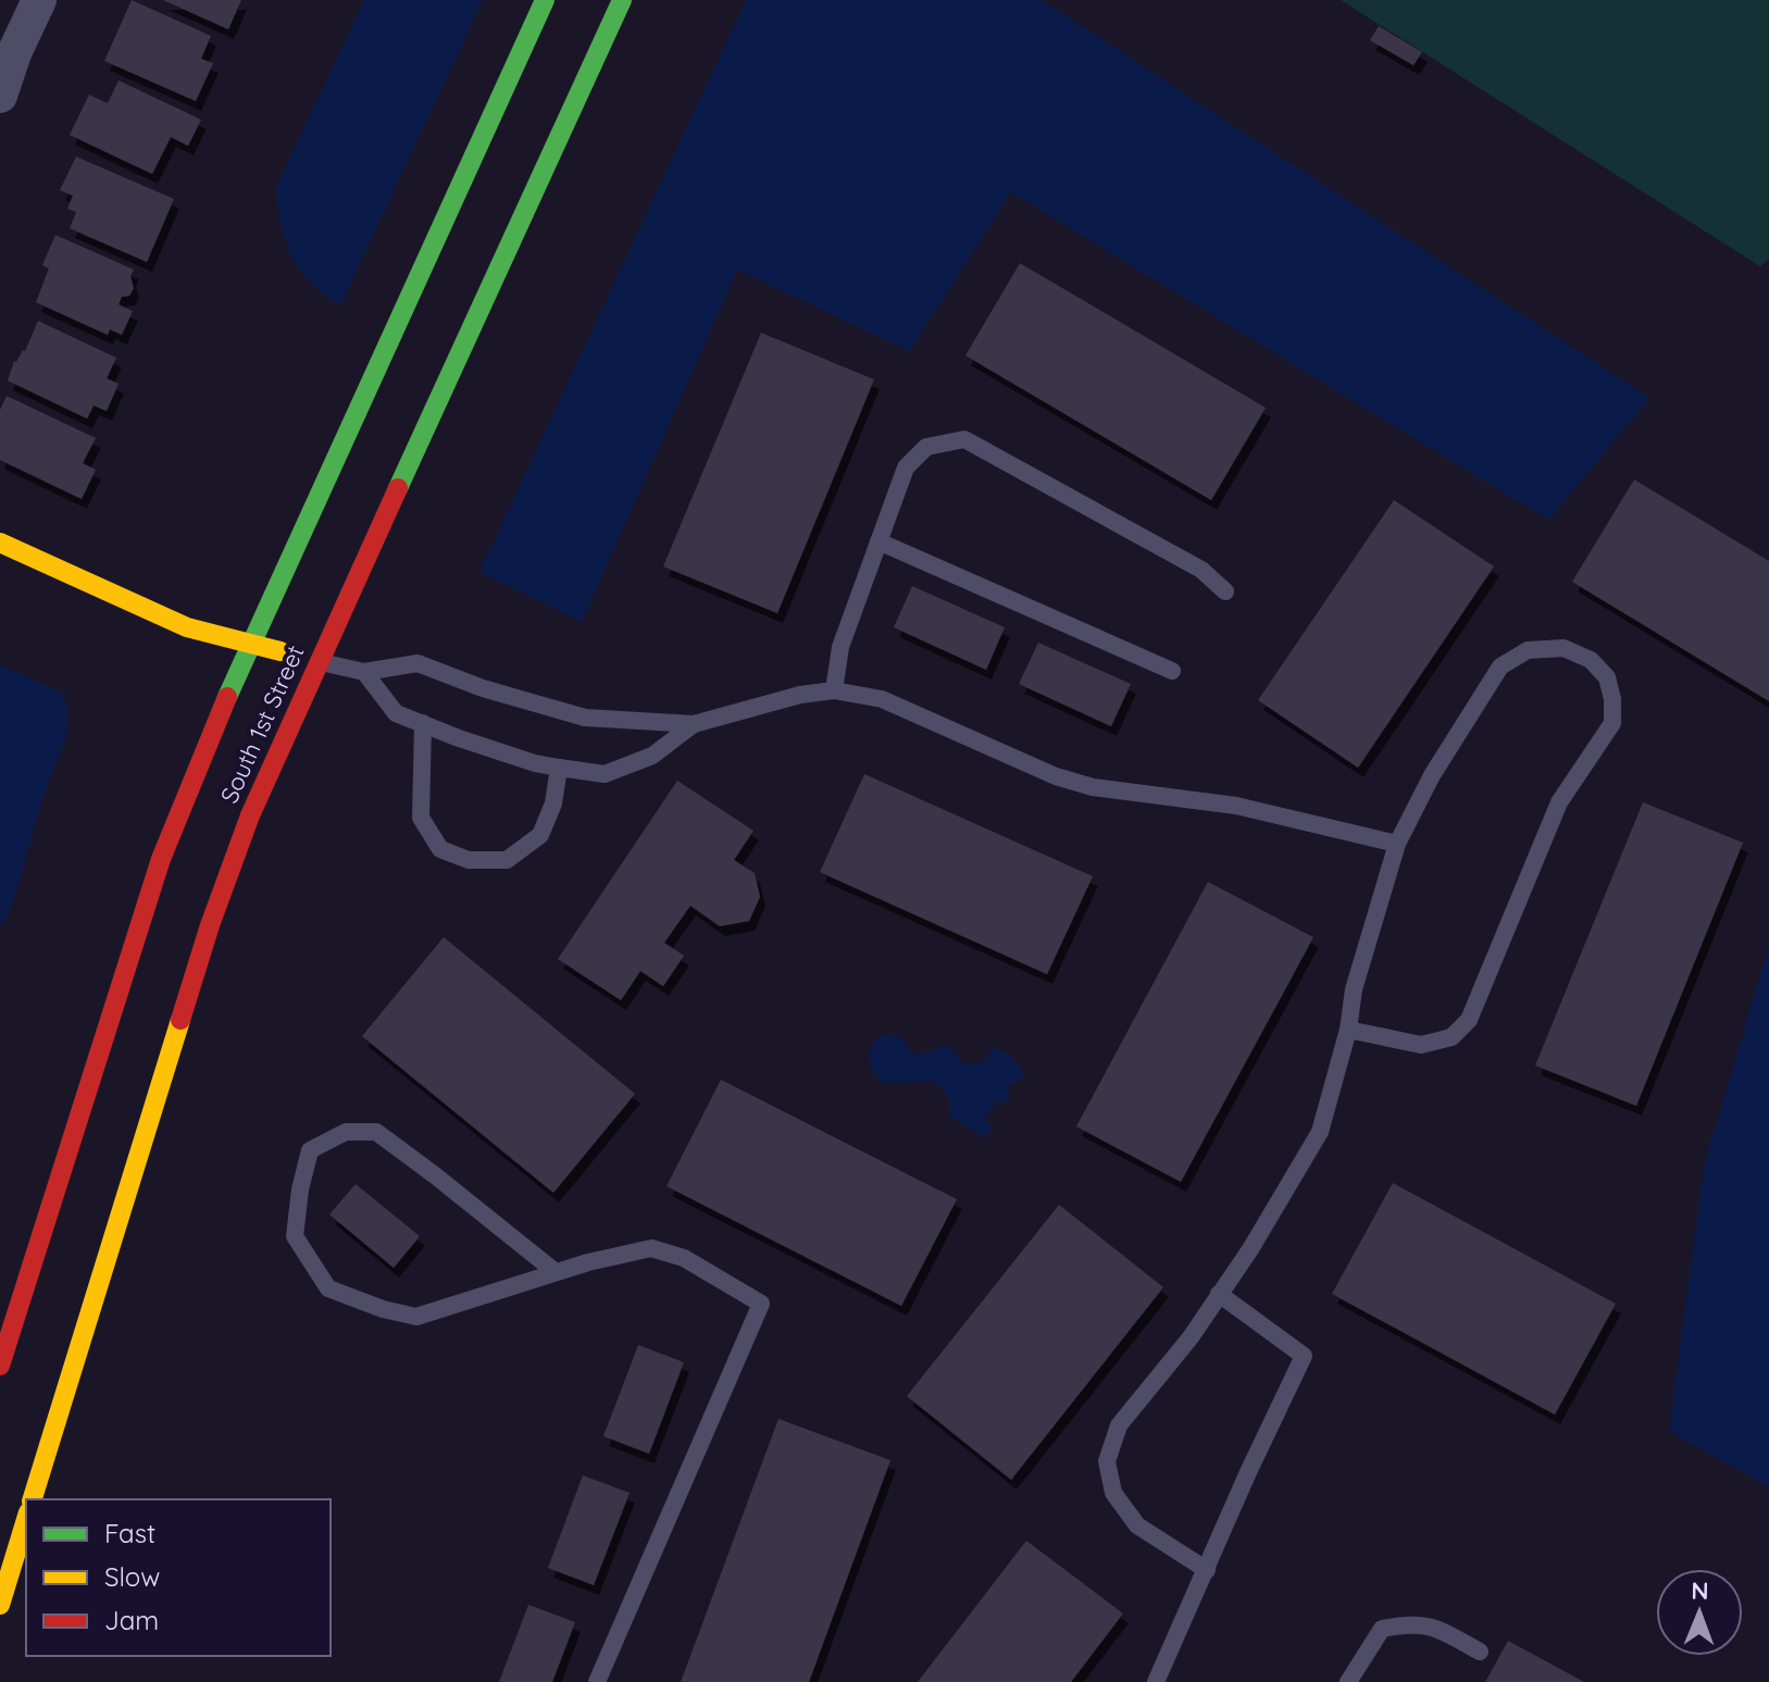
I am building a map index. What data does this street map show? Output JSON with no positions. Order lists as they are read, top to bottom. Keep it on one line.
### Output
{"streets":{"main road":["South 1st Street"]},"legend":["Fast","Slow","Jam"],"north":"top"}
